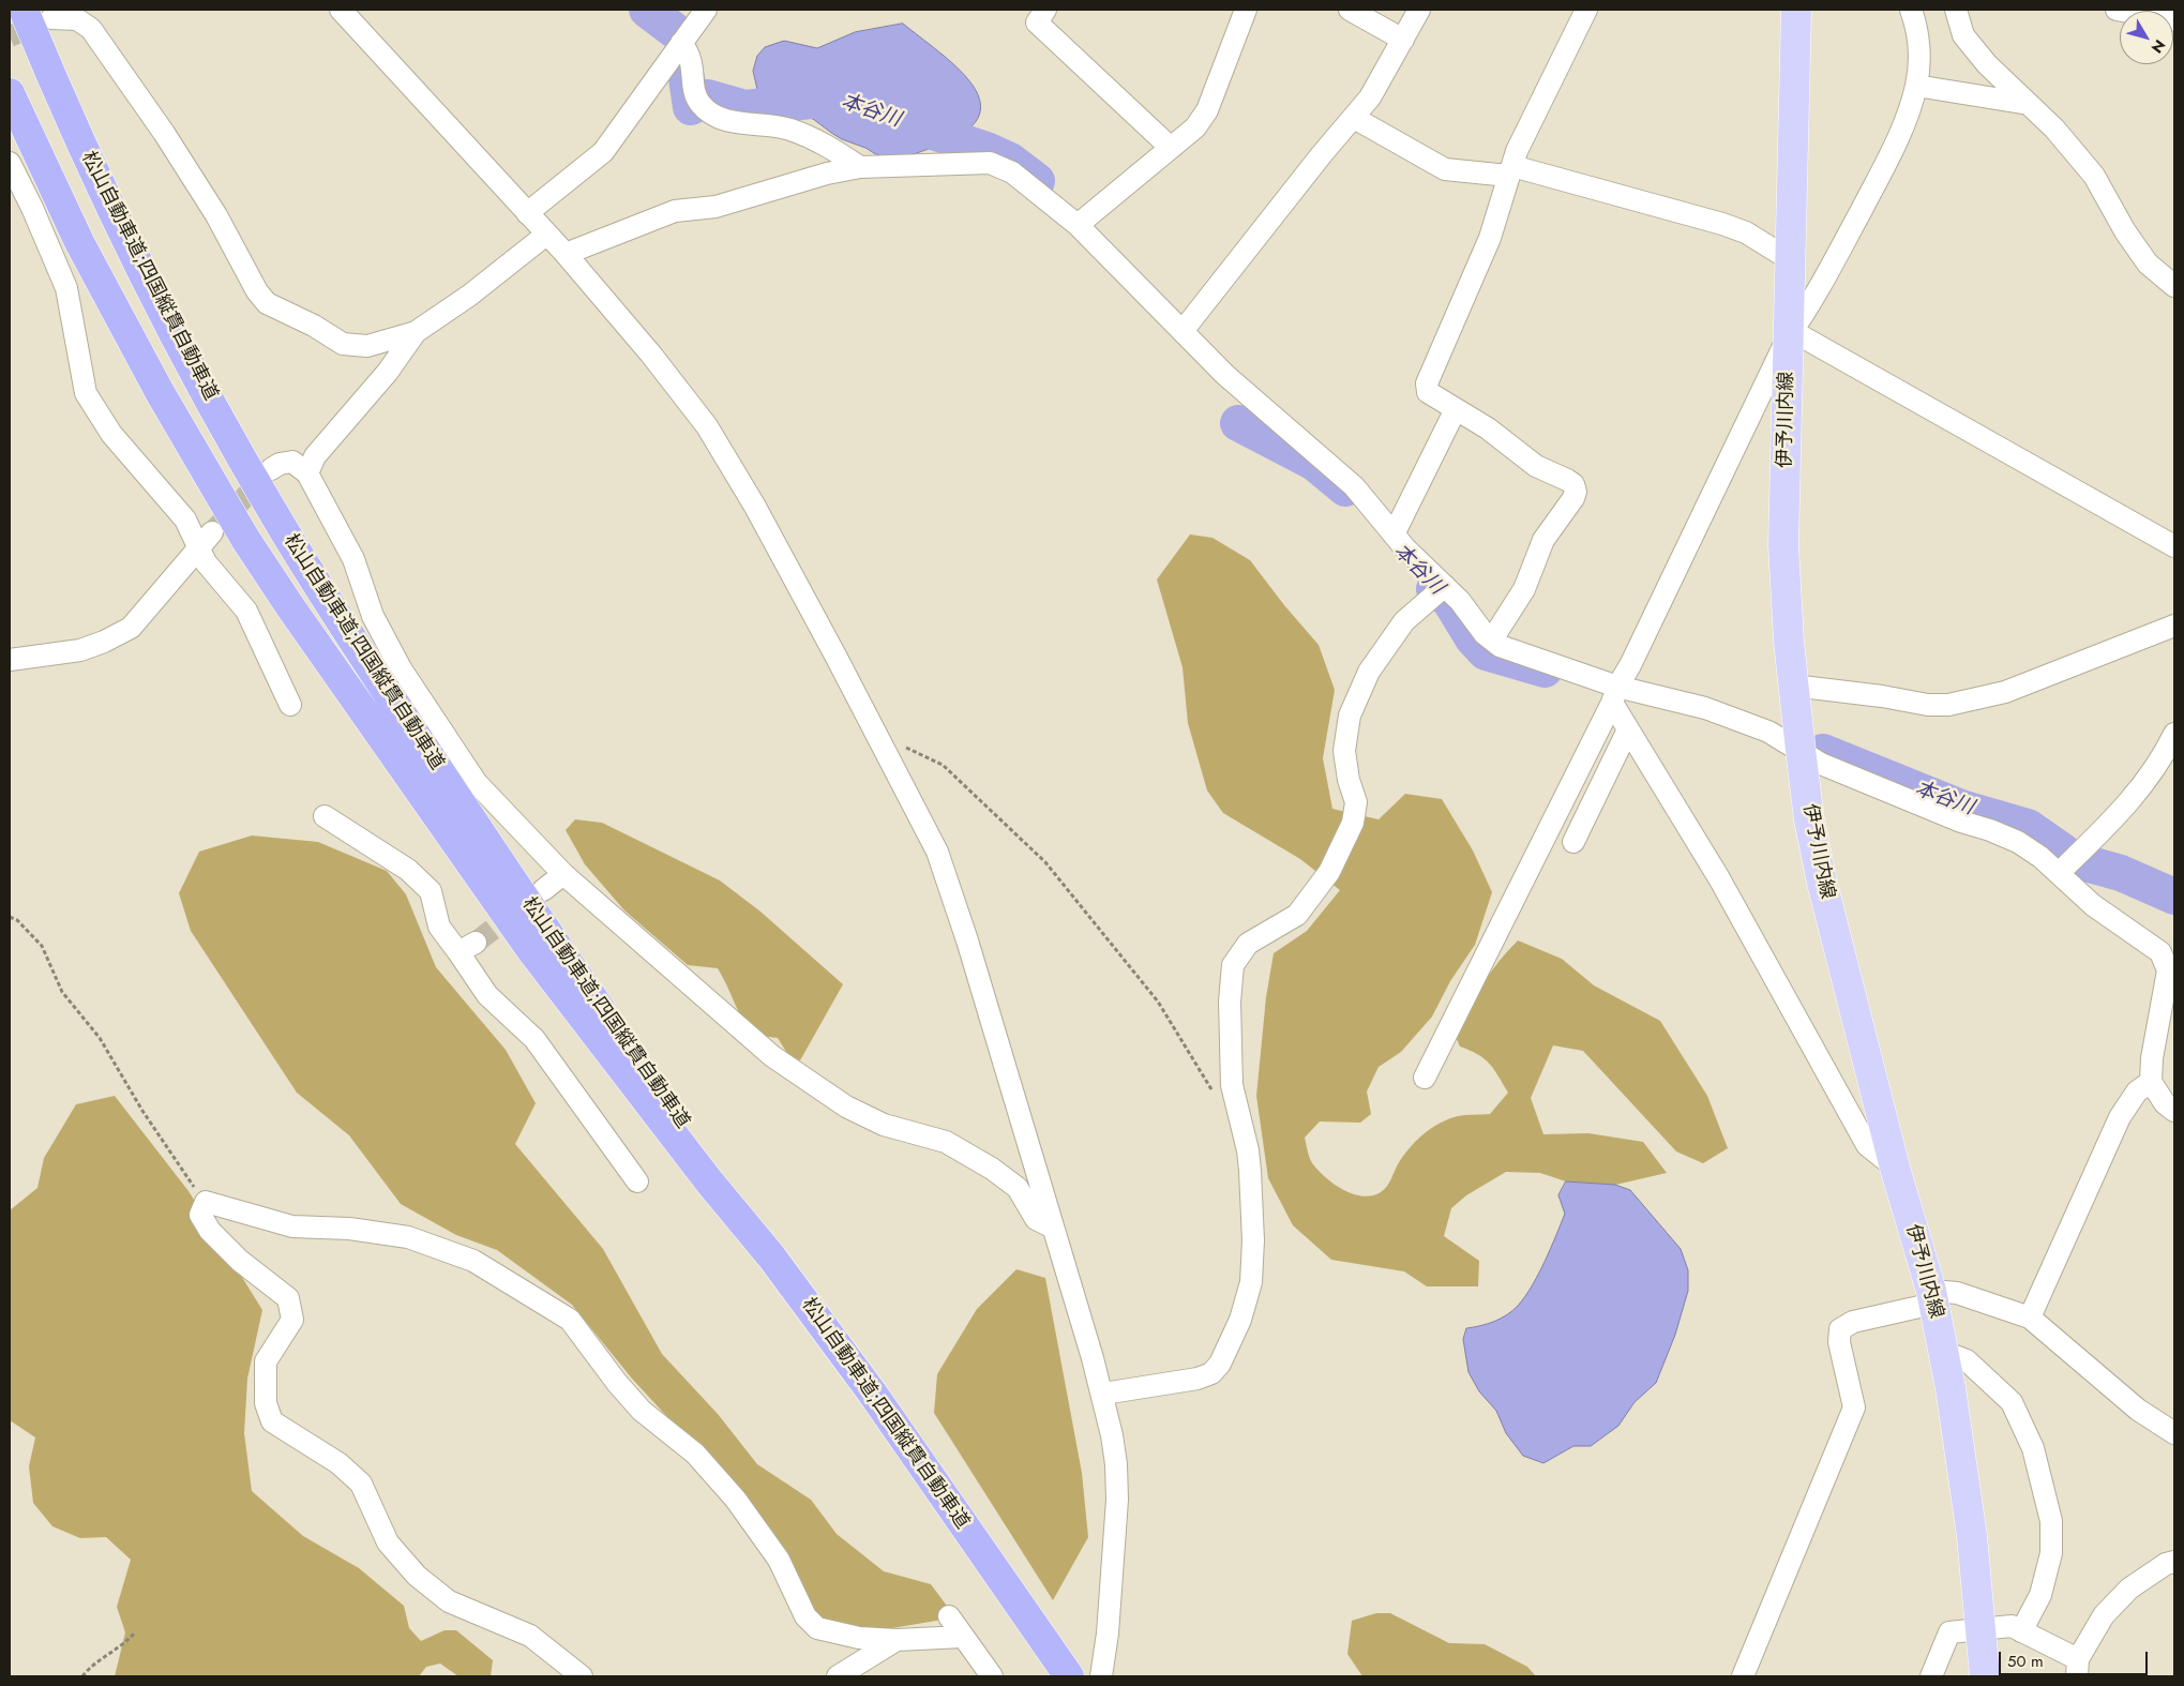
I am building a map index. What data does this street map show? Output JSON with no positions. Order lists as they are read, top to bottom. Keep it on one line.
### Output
{"streets":{"highway":["松山自動車道;四国縦貫自動車道"],"main road":["伊予川内線"]},"water":["本谷川"],"scale_bar":"50 m","north":"bottom right"}
